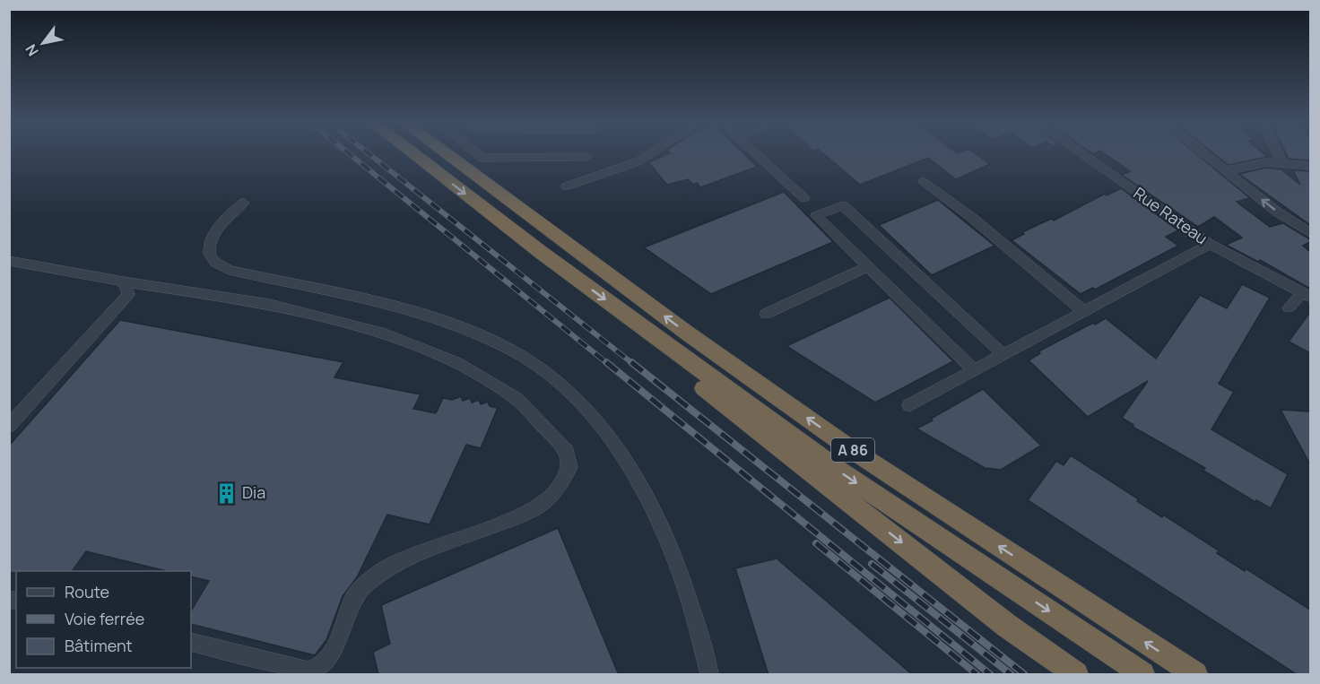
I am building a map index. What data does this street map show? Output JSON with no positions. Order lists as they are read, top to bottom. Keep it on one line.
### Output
{"streets":{"highway":["A 86"],"street":["Rue Rateau"]},"places":{"building":["Dia"]},"legend":["Route","Voie ferrée","Bâtiment"],"north":"bottom left"}
